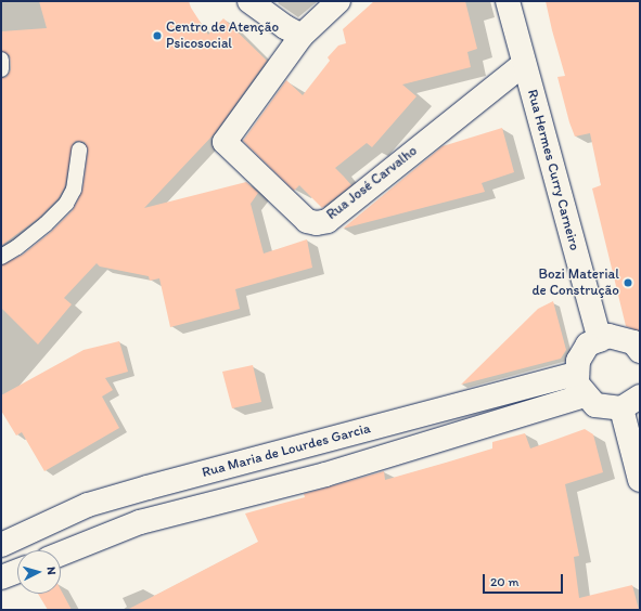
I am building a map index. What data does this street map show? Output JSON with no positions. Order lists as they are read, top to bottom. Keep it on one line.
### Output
{"streets":{"street":["Rua Hermes Curry Carneiro","Rua José Carvalho","Rua Maria de Lourdes Garcia"]},"crossings":[["Rua Hermes Curry Carneiro","Rua José Carvalho"]],"places":["Centro de Atenção Psicosocial","Bozi Material de Construção"],"scale_bar":"20 m","north":"right"}
